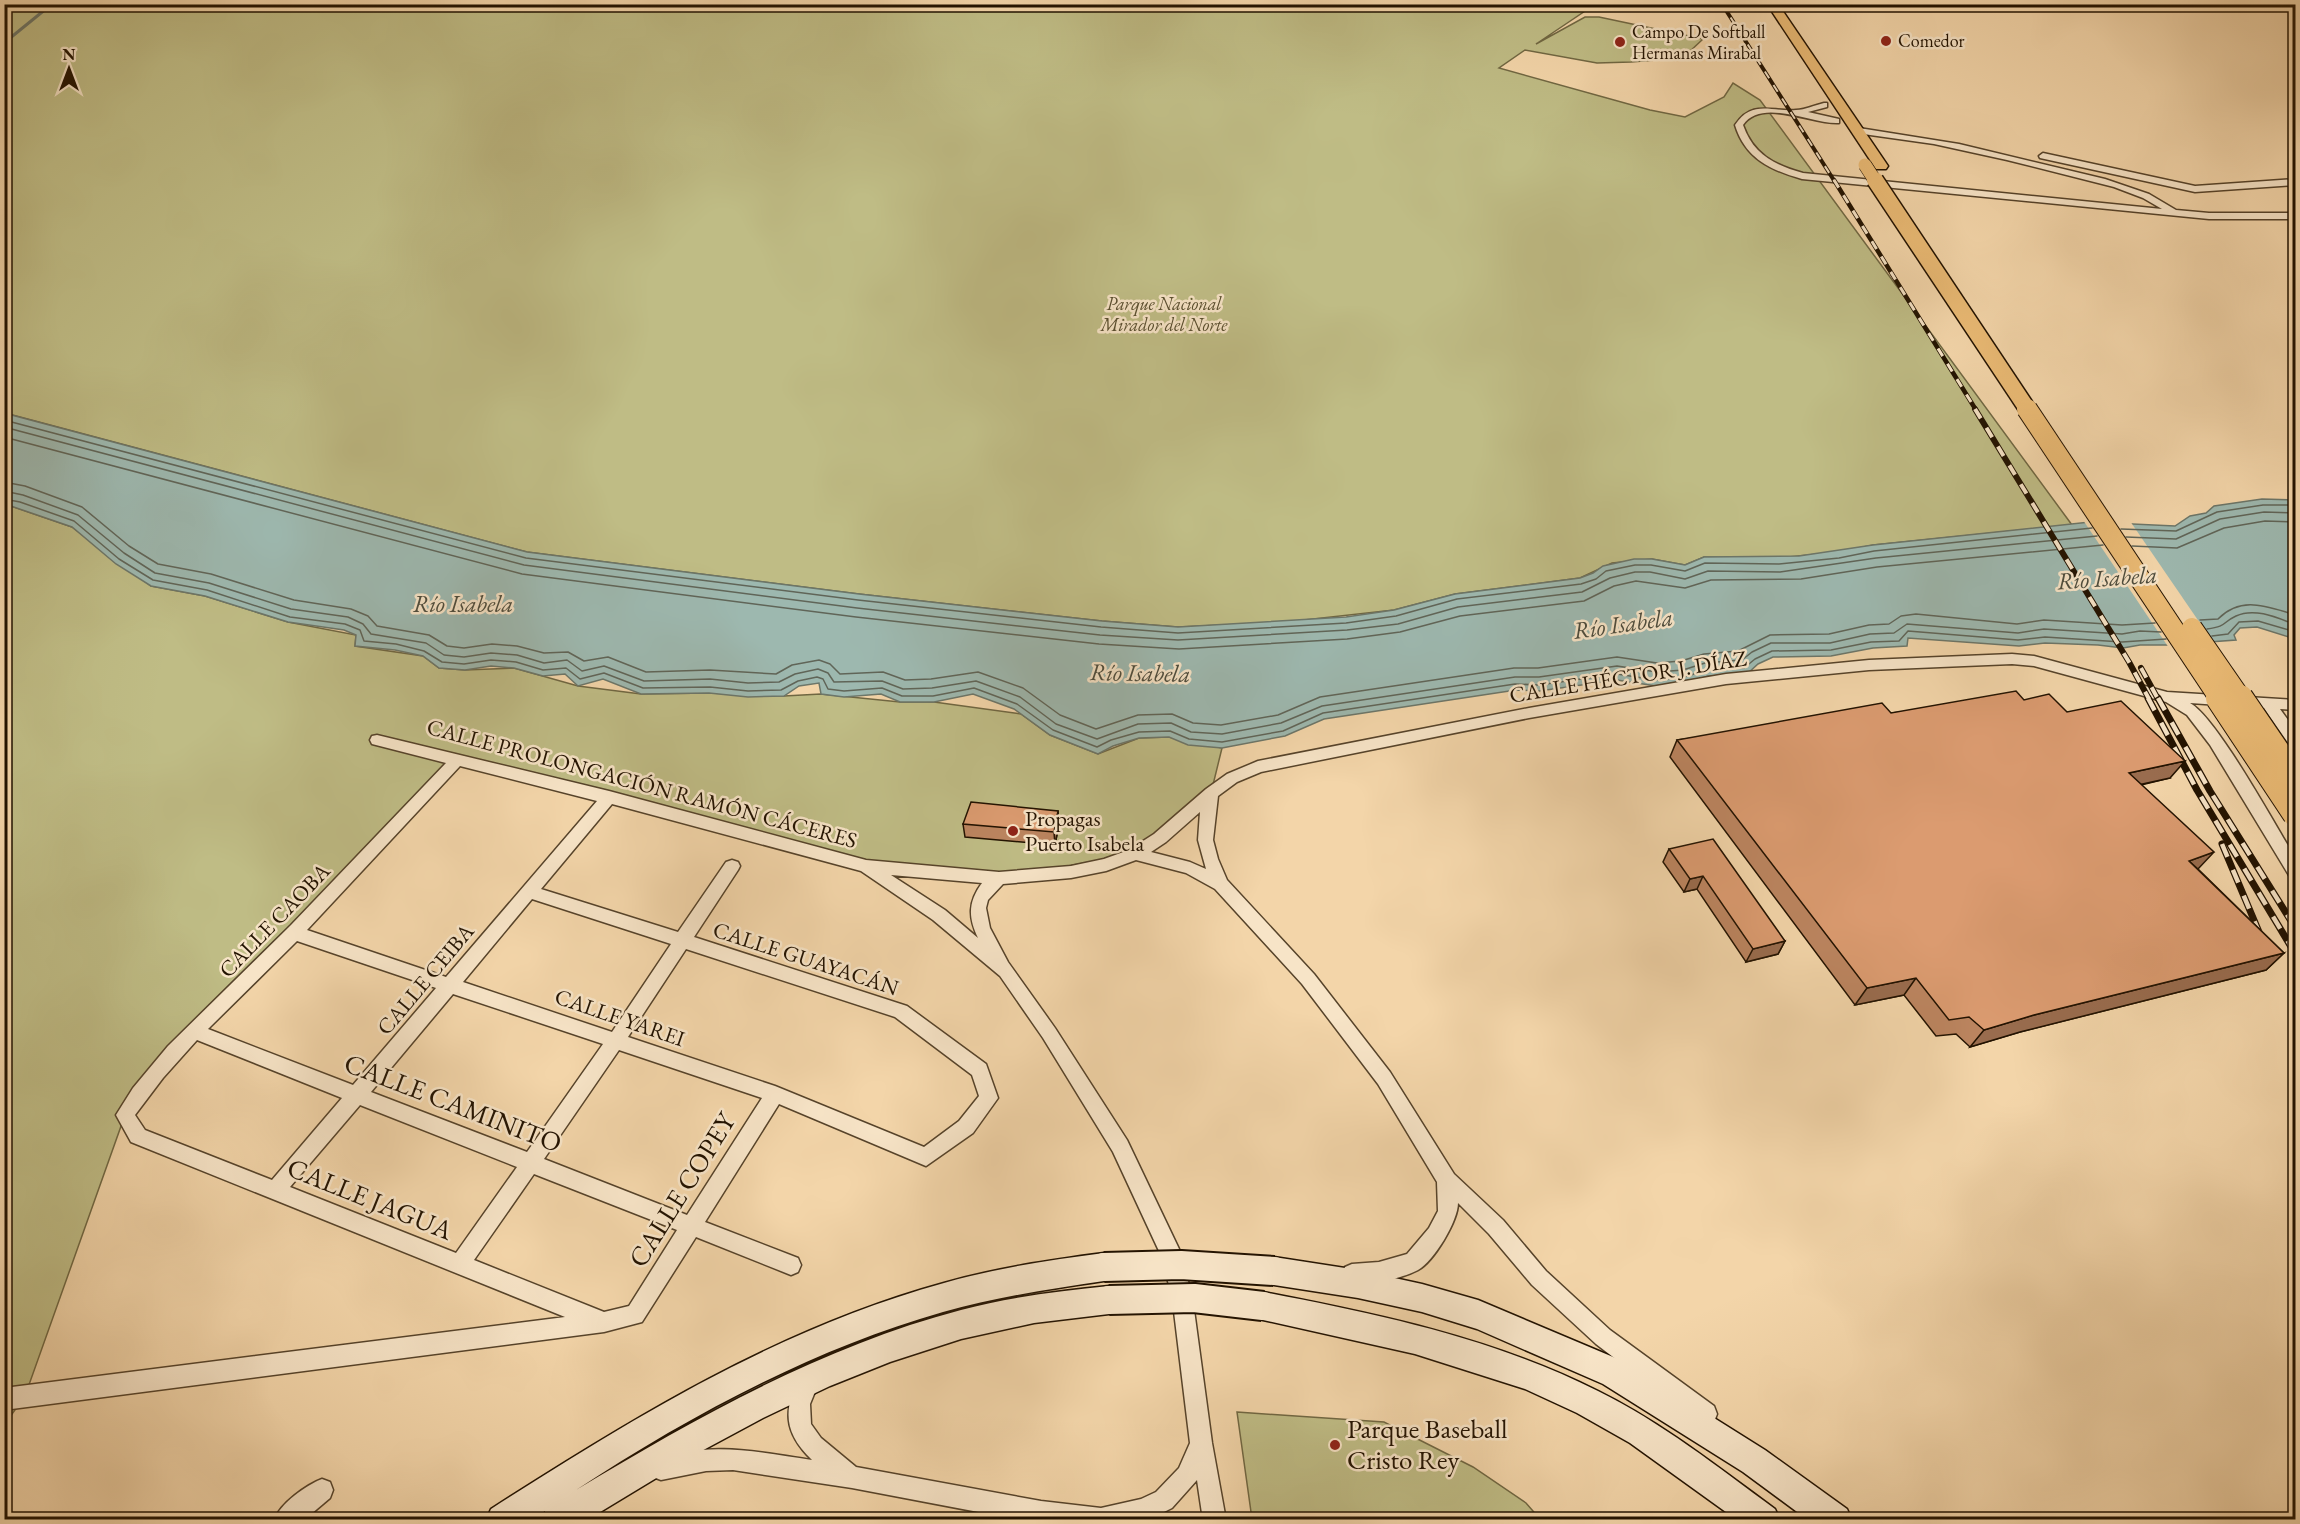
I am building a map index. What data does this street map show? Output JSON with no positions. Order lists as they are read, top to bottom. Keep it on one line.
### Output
{"streets":{"street":["CALLE HÉCTOR J. DÍAZ","CALLE PROLONGACIÓN RAMÓN CÁCERES","CALLE CAOBA","CALLE GUAYACÁN","CALLE CEIBA","CALLE YAREI","CALLE CAMINITO","CALLE COPEY","CALLE JAGUA"]},"crossings":[["CALLE HÉCTOR J. DÍAZ","CALLE PROLONGACIÓN RAMÓN CÁCERES"],["CALLE PROLONGACIÓN RAMÓN CÁCERES","CALLE CAOBA"],["CALLE PROLONGACIÓN RAMÓN CÁCERES","CALLE CEIBA"],["CALLE CAOBA","CALLE YAREI"],["CALLE CAOBA","CALLE CAMINITO"],["CALLE CAOBA","CALLE JAGUA"],["CALLE GUAYACÁN","CALLE CEIBA"],["CALLE GUAYACÁN","CALLE YAREI"],["CALLE CEIBA","CALLE YAREI"],["CALLE CEIBA","CALLE CAMINITO"],["CALLE CEIBA","CALLE JAGUA"],["CALLE YAREI","CALLE COPEY"],["CALLE CAMINITO","CALLE COPEY"],["CALLE COPEY","CALLE JAGUA"]],"water":["Río Isabela"],"parks":["Parque Nacional Mirador del Norte"],"places":["Comedor","Campo De Softball Hermanas Mirabal","Propagas Puerto Isabela","Parque Baseball Cristo Rey"],"north":"top"}
